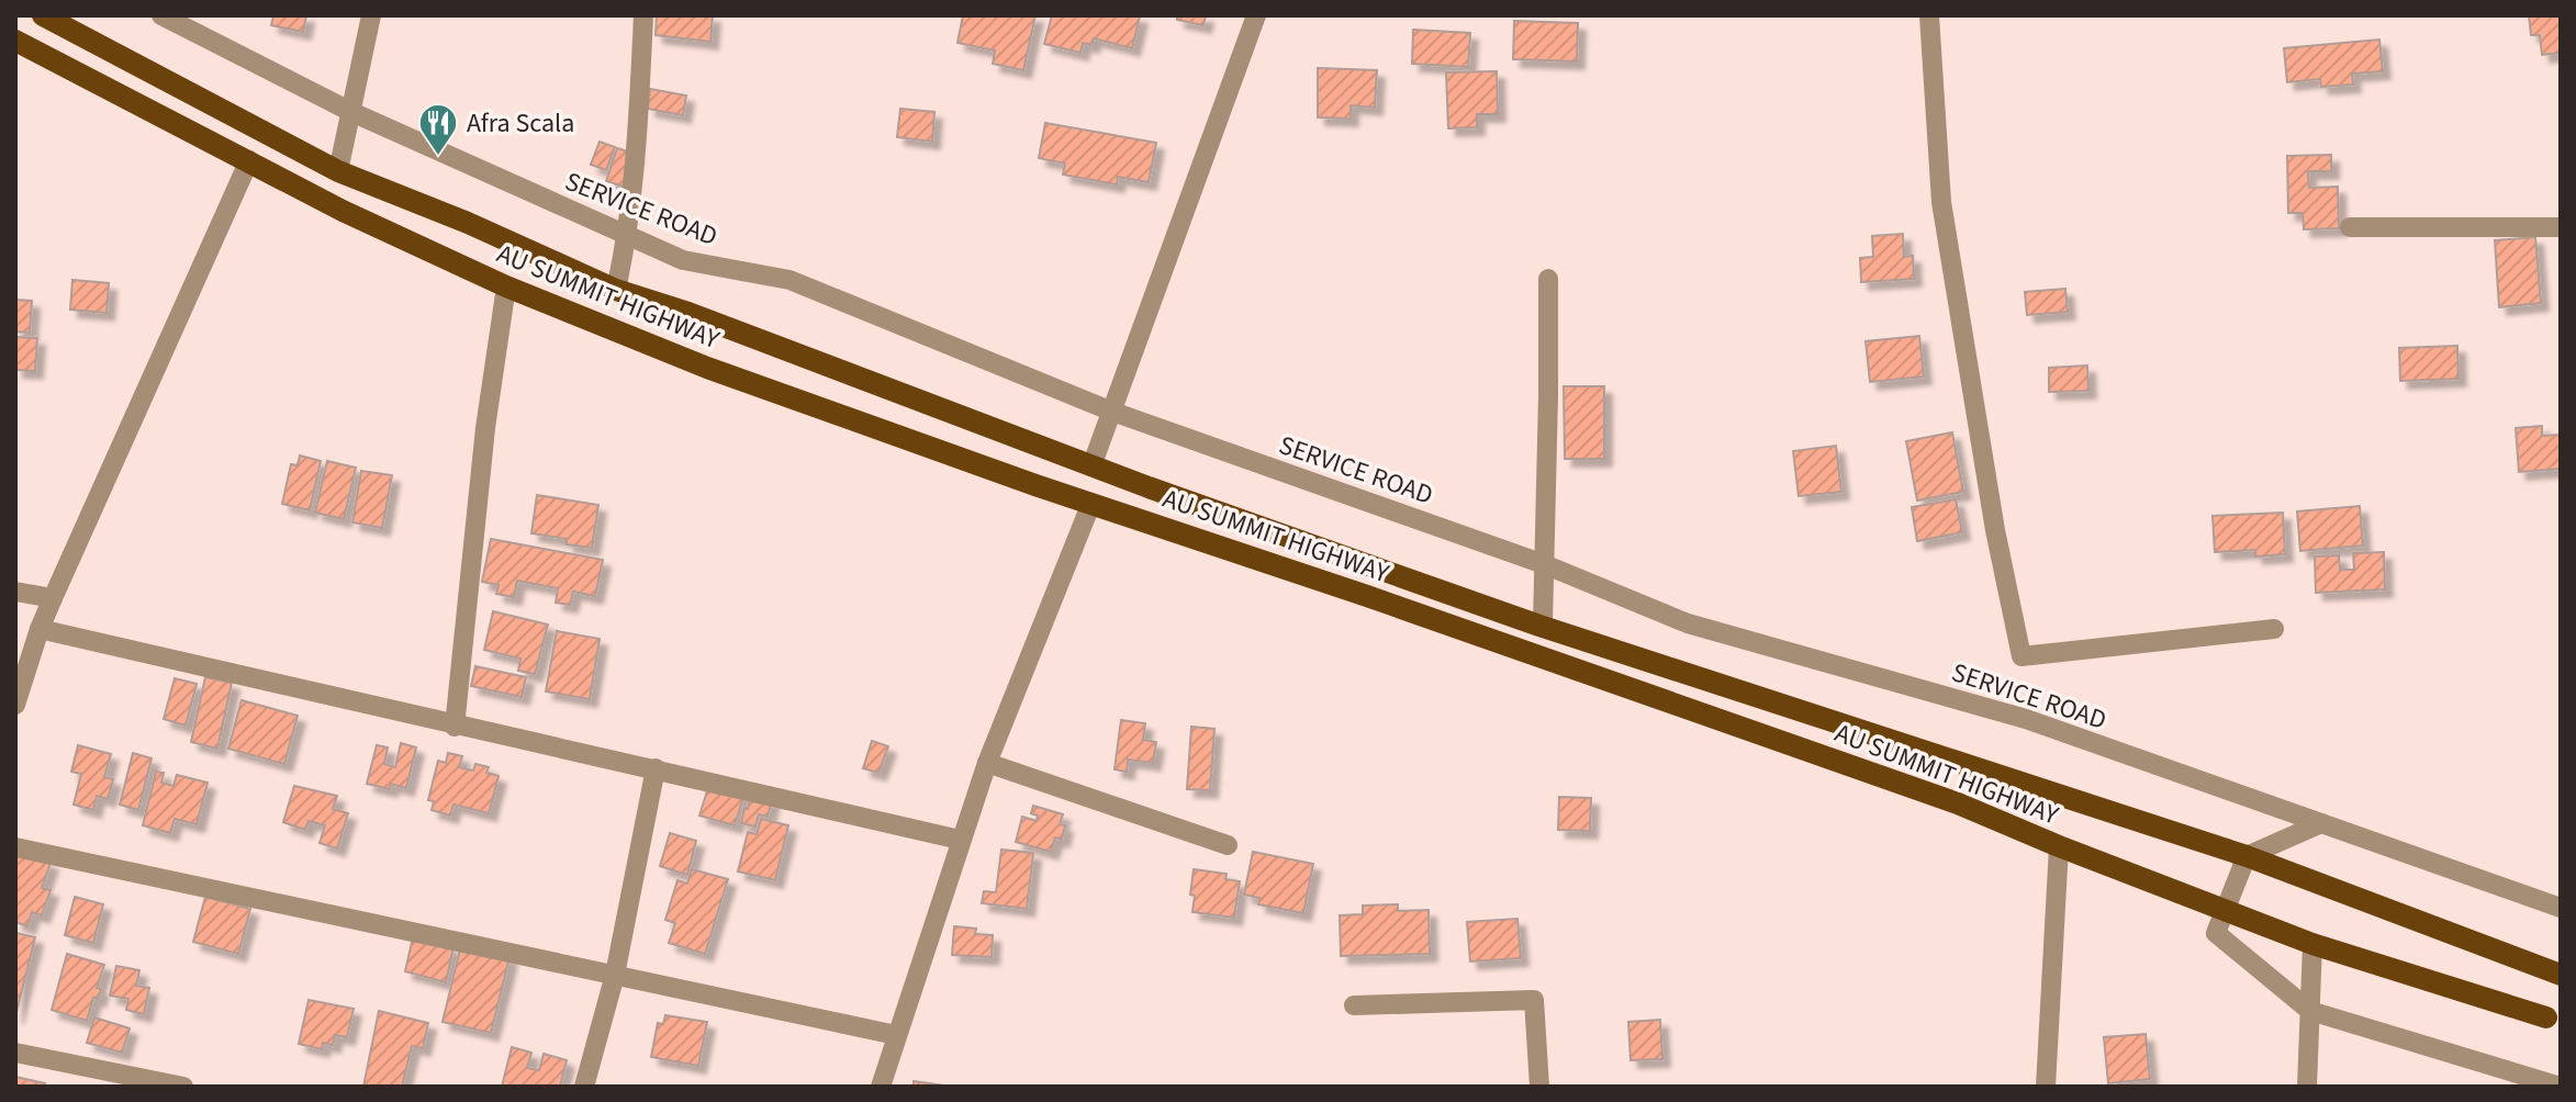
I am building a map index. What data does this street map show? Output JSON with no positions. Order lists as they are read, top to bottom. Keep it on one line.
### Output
{"streets":{"main road":["AU SUMMIT HIGHWAY"],"street":["SERVICE ROAD"]},"places":{"restaurant":["Afra Scala"]}}
